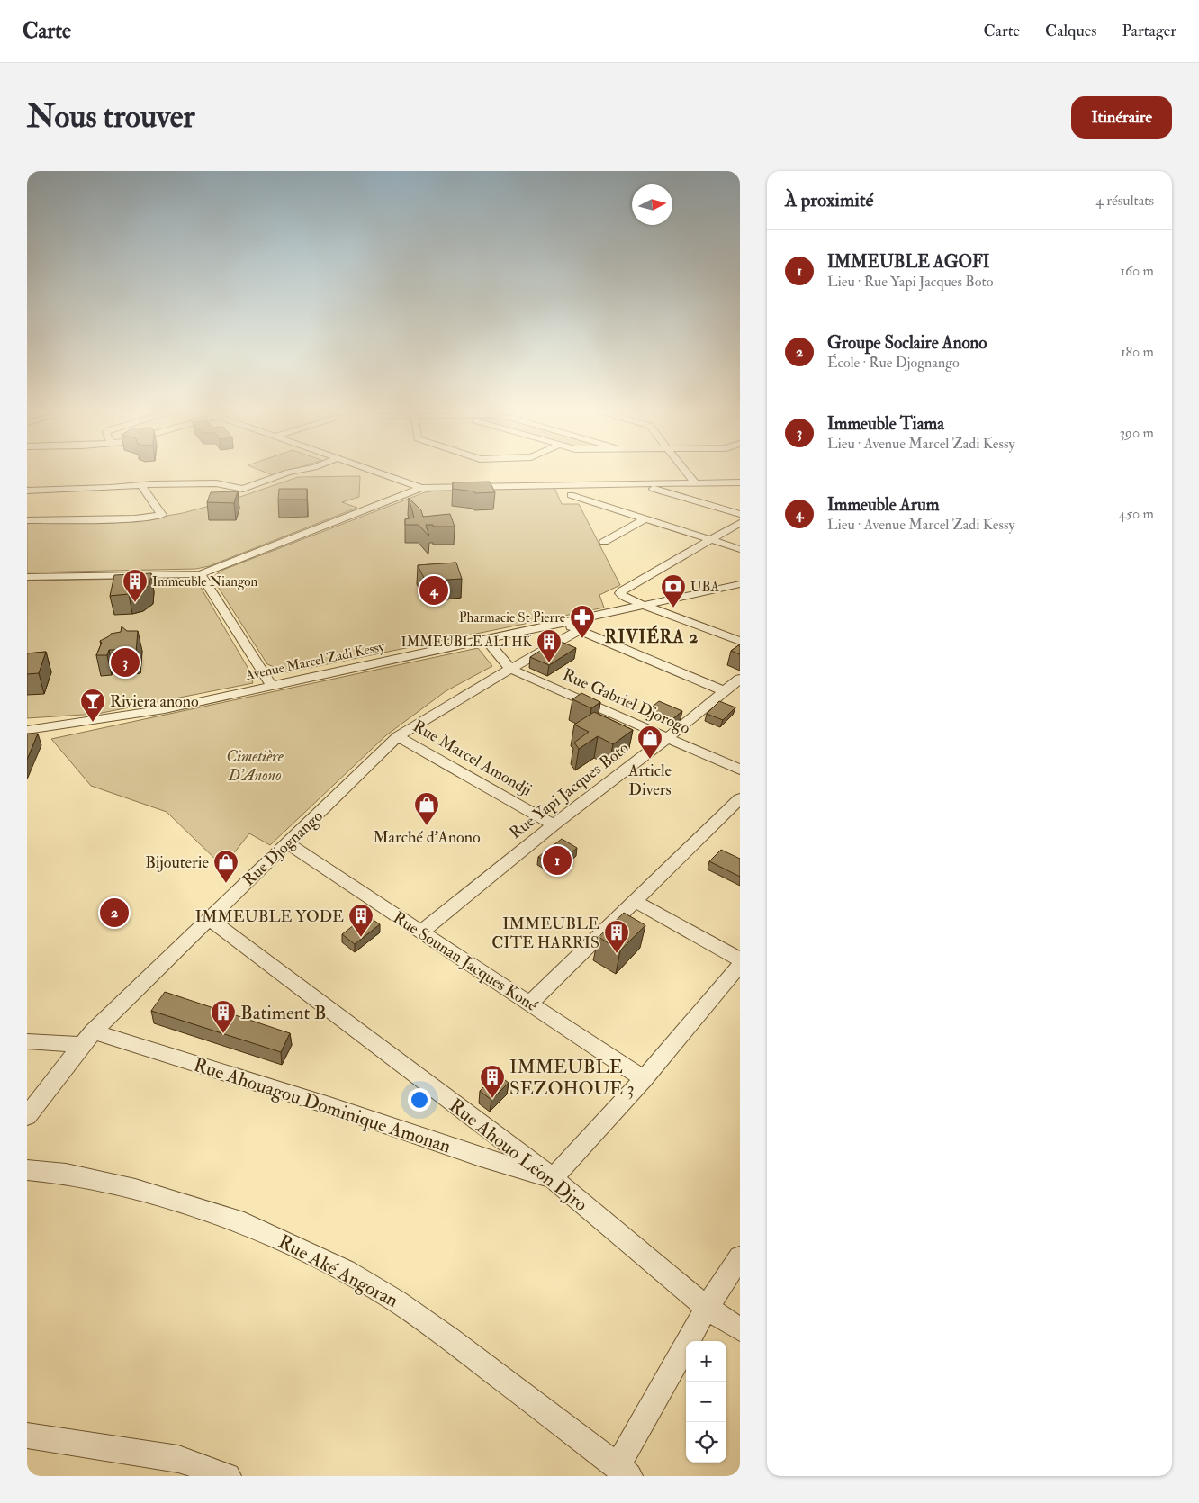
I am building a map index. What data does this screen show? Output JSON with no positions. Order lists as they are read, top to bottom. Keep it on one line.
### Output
{"streets":{"street":["Avenue Marcel Zadi Kessy","Rue Gabriel Djorogo","Rue Marcel Amondji","Rue Yapi Jacques Boto","Rue Djognango","Rue Sounan Jacques Koné","Rue Ahouagou Dominique Amonan","Rue Ahouo Léon Djro","Rue Aké Angoran"]},"crossings":[["Avenue Marcel Zadi Kessy","Rue Gabriel Djorogo"],["Rue Gabriel Djorogo","Rue Yapi Jacques Boto"],["Rue Gabriel Djorogo","Rue Djognango"],["Rue Marcel Amondji","Rue Yapi Jacques Boto"],["Rue Marcel Amondji","Rue Djognango"],["Rue Yapi Jacques Boto","Rue Sounan Jacques Koné"],["Rue Djognango","Rue Sounan Jacques Koné"],["Rue Djognango","Rue Ahouagou Dominique Amonan"],["Rue Djognango","Rue Ahouo Léon Djro"],["Rue Ahouagou Dominique Amonan","Rue Ahouo Léon Djro"]],"districts":["RIVIÉRA 2"],"parks":["Cimetière D'Anono"],"places":{"building":["Immeuble Niangon","IMMEUBLE ALI HK","IMMEUBLE YODE","IMMEUBLE CITE HARRIS","Batiment B","IMMEUBLE SEZOHOUE 3"],"bank":["UBA"],"pharmacy":["Pharmacie St Pierre"],"bar":["Riviera anono"],"shop":["Article Divers","Marché d'Anono","Bijouterie"]},"north":"right","page":{"header":"Carte","nav":["Carte","Calques","Partager"],"buttons":"Itinéraire","title":"Nous trouver","heading":["À proximité","4 résultats"],"list":[{"mark":"1","name":"IMMEUBLE AGOFI","note":"Lieu · Rue Yapi Jacques Boto","value":"160 m"},{"mark":"2","name":"Groupe Soclaire Anono","note":"École · Rue Djognango","value":"180 m"},{"mark":"3","name":"Immeuble Tiama","note":"Lieu · Avenue Marcel Zadi Kessy","value":"390 m"},{"mark":"4","name":"Immeuble Arum","note":"Lieu · Avenue Marcel Zadi Kessy","value":"450 m"}],"pins":["4","3","1","2"],"map_buttons":["+","−"]}}
